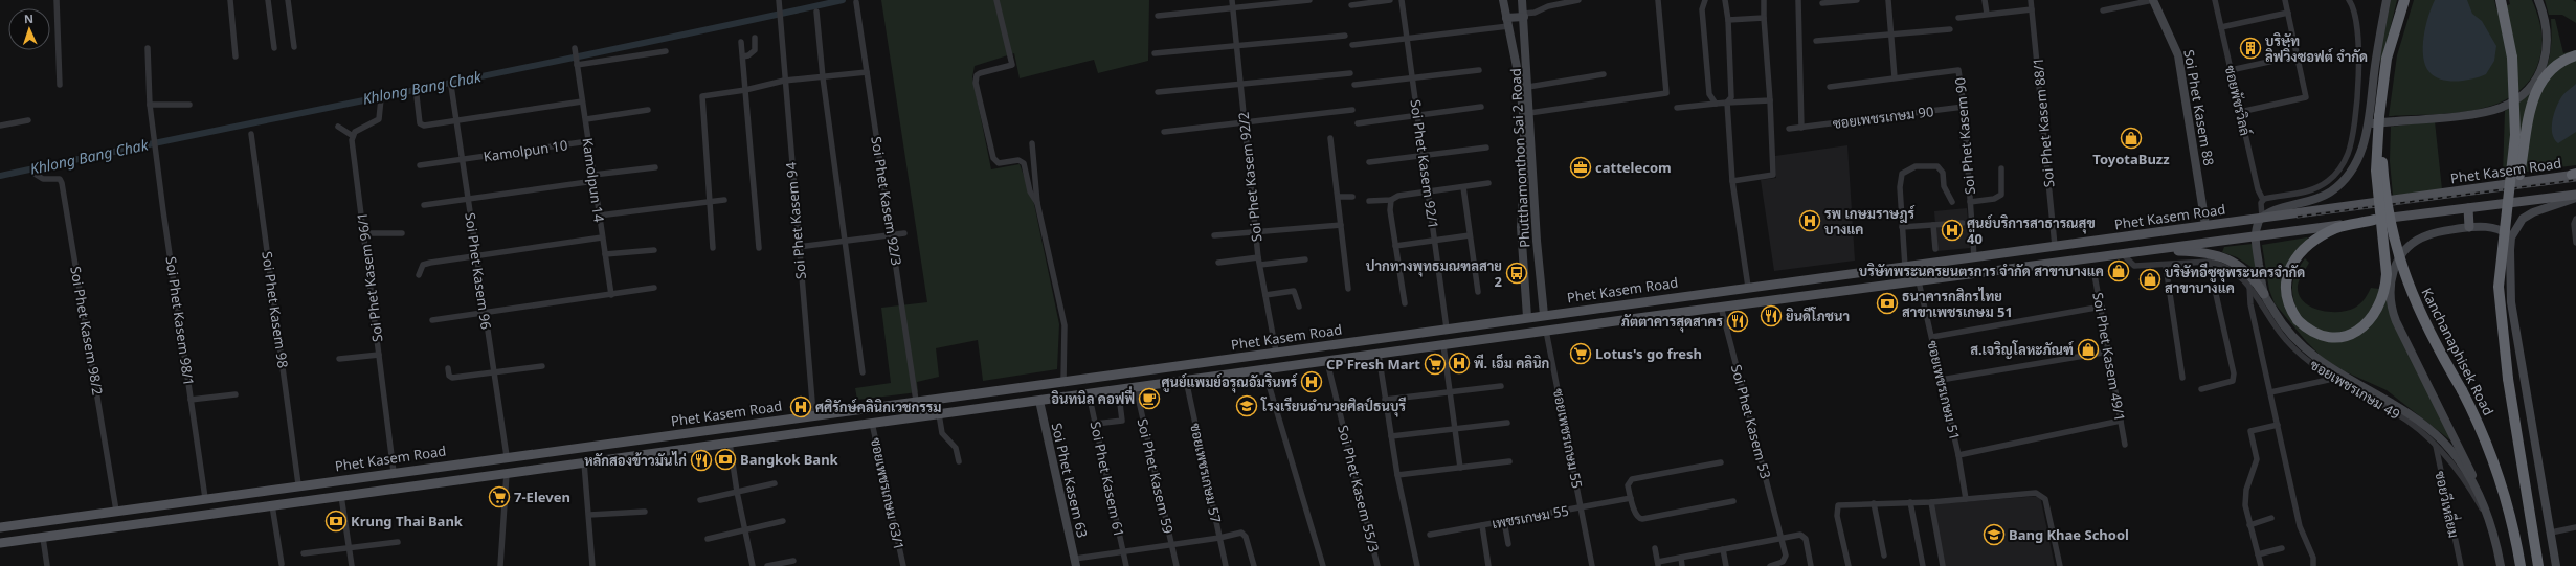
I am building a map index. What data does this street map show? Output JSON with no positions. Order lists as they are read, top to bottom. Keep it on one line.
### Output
{"streets":{"highway":["Kanchanaphisek Road"],"main road":["Soi Phet Kasem 88","Phutthamonthon Sai 2 Road","Phet Kasem Road","Soi Phet Kasem 63"],"street":["ซอยพัชรวิลล์","ซอยเพชรเกษม 90","Soi Phet Kasem 88/1","Soi Phet Kasem 90","Kamolpun 10","Soi Phet Kasem 92/1","Soi Phet Kasem 92/2","Kamolpun 14","Soi Phet Kasem 92/3","Soi Phet Kasem 94","Soi Phet Kasem 96","Soi Phet Kasem 96/1","Soi Phet Kasem 98","Soi Phet Kasem 98/1","Soi Phet Kasem 98/2","Soi Phet Kasem 49/1","ซอยเพชรเกษม 49","ซอยเพชรเกษม 51","Soi Phet Kasem 53","ซอยเพชรเกษม 55","ซอยเพชรเกษม 57","Soi Phet Kasem 59","Soi Phet Kasem 61","Soi Phet Kasem 55/3","ซอยเพชรเกษม 63/1","ซอยวีเหลี่ยม","เพชรเกษม 55"]},"crossings":[["Soi Phet Kasem 88","Phet Kasem Road"],["ซอยเพชรเกษม 90","Soi Phet Kasem 90"],["Soi Phet Kasem 88/1","Phet Kasem Road"],["Soi Phet Kasem 90","Phet Kasem Road"],["Kamolpun 10","Kamolpun 14"],["Kamolpun 10","Soi Phet Kasem 96"],["Phutthamonthon Sai 2 Road","Phet Kasem Road"],["Soi Phet Kasem 92/1","Phet Kasem Road"],["Phet Kasem Road","Soi Phet Kasem 92/2"],["Phet Kasem Road","Soi Phet Kasem 92/3"],["Phet Kasem Road","Soi Phet Kasem 94"],["Phet Kasem Road","Soi Phet Kasem 96"],["Phet Kasem Road","Soi Phet Kasem 96/1"],["Phet Kasem Road","Soi Phet Kasem 98"],["Phet Kasem Road","Soi Phet Kasem 98/1"],["Phet Kasem Road","Soi Phet Kasem 98/2"],["ซอยเพชรเกษม 49","ซอยวีเหลี่ยม"],["ซอยเพชรเกษม 55","เพชรเกษม 55"]],"water":["Khlong Bang Chak"],"places":{"building":["บริษัท ลิฟวิ่งซอฟต์ จำกัด"],"shop":["ToyotaBuzz","บริษัทพระนครยนตรการ จำกัด สาขาบางแค","บริษัทอีซูซุพระนครจำกัด สาขาบางแค","ส.เจริญโลหะภัณฑ์"],"office":["cattelecom"],"hospital":["รพ เกษมราษฎร์ บางแค","ศูนย์บริการสาธารณสุข 40","พี. เอ็ม คลินิก","ศูนย์แพมย์อรุณอัมรินทร์","ศศิรักษ์คลินิกเวชกรรม"],"bus stop":["ปากทางพุทธมณฑลสาย 2"],"bank":["ธนาคารกสิกรไทย สาขาเพชรเกษม 51","Bangkok Bank","Krung Thai Bank"],"restaurant":["ยินดีโภชนา","ภัตตาคารสุดสาคร","หลักสองข้าวมันไก่"],"supermarket":["Lotus's go fresh","CP Fresh Mart","7-Eleven"],"cafe":["อินทนิล คอฟฟี่"],"school or university":["โรงเรียนอำนวยศิลป์ธนบุรี","Bang Khae School"]},"north":"top"}
